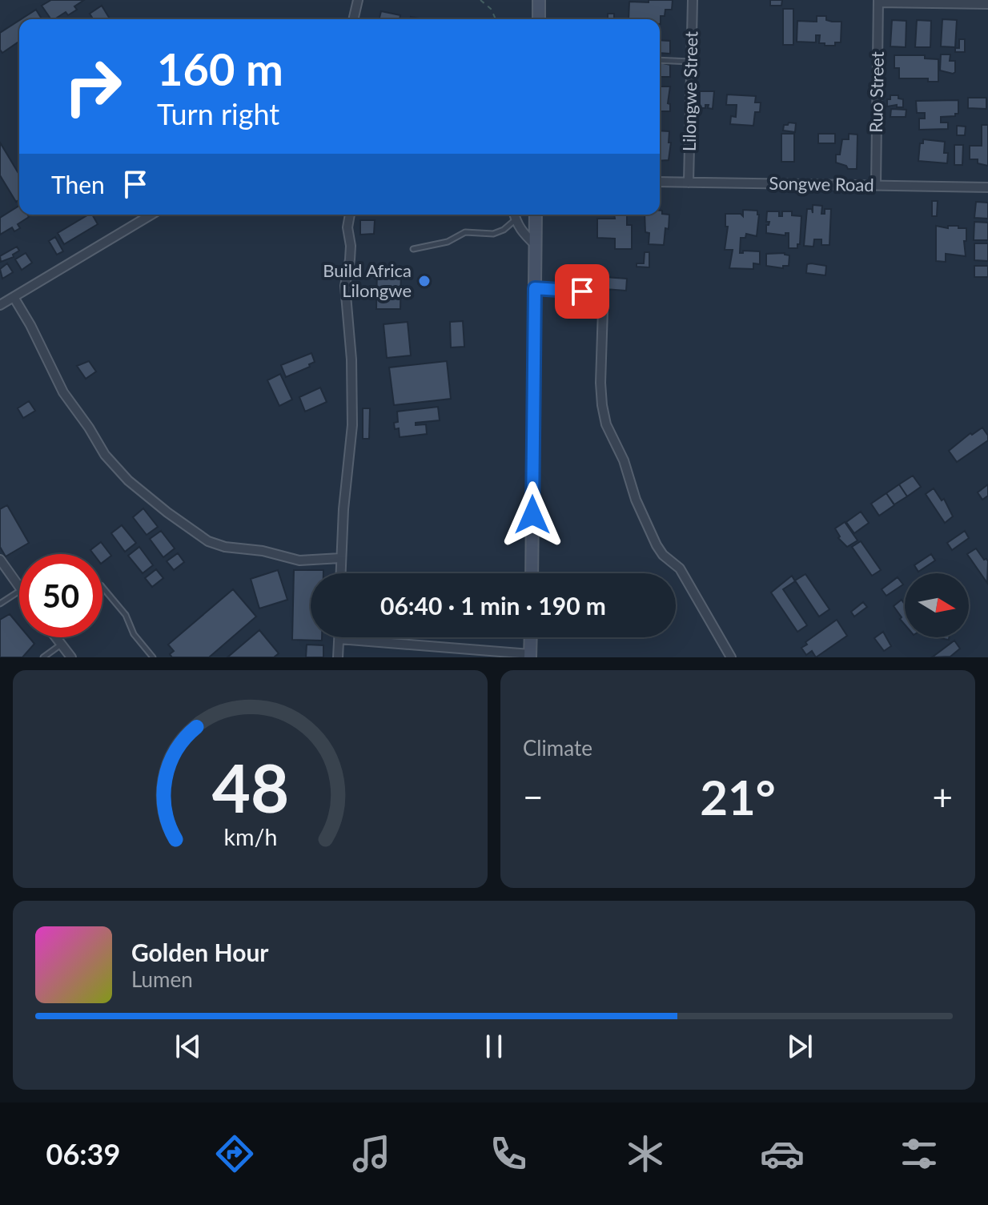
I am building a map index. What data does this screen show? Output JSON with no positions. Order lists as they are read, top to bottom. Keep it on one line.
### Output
{"streets":{"street":["Lilongwe Street","Ruo Street","Songwe Road"]},"crossings":[["Lilongwe Street","Songwe Road"],["Ruo Street","Songwe Road"]],"places":["Build Africa Lilongwe"],"north":"right","page":{"turn":["160 m","Turn right"],"then":"Then","limit":"50","trip":"06:40 · 1 min · 190 m","tile":"Climate","heat":["−","21°","+"],"song":["Golden Hour","Lumen"],"tabs":"06:39","gauge":["48","km/h"]}}
